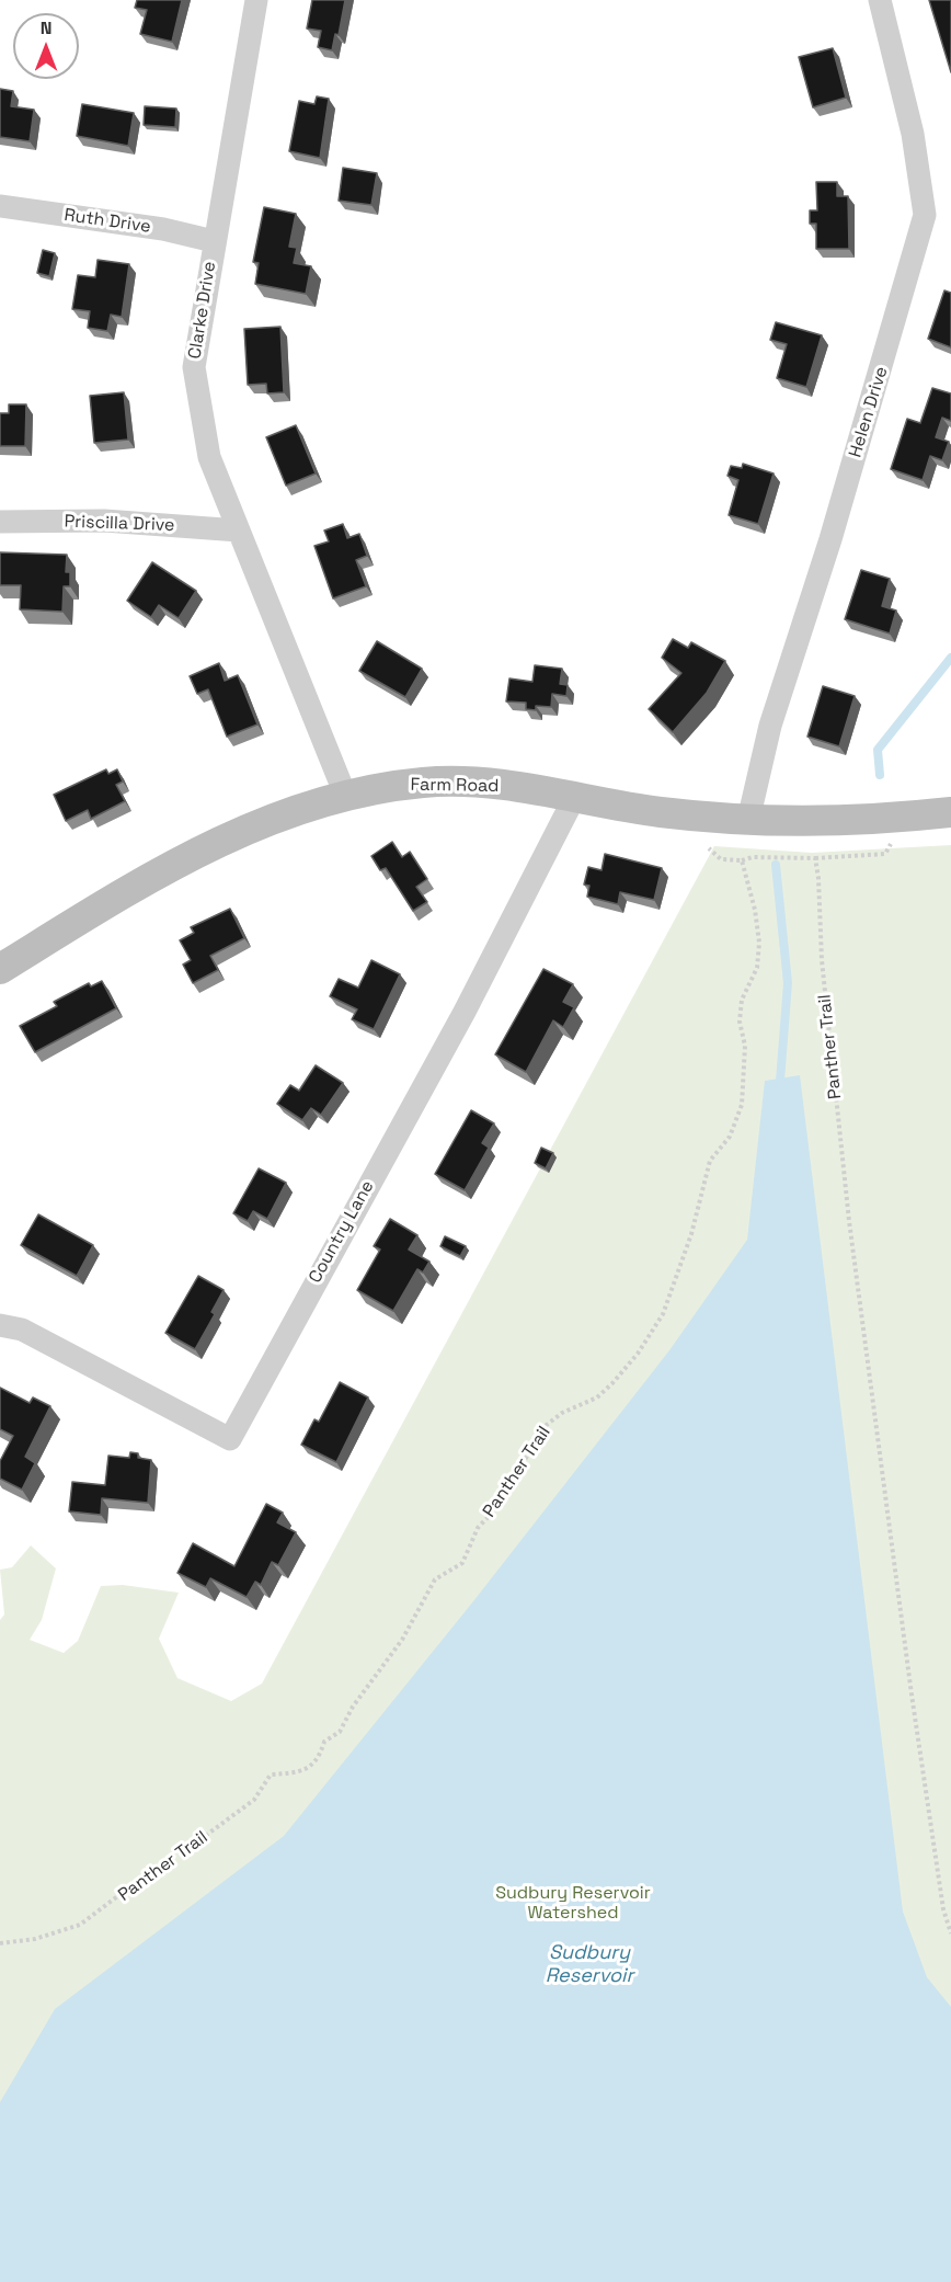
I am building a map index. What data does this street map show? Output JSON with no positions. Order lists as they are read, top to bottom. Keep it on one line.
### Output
{"streets":{"street":["Ruth Drive","Clarke Drive","Helen Drive","Priscilla Drive","Farm Road","Country Lane"],"path":["Panther Trail"]},"crossings":[["Ruth Drive","Clarke Drive"],["Clarke Drive","Priscilla Drive"],["Clarke Drive","Farm Road"],["Helen Drive","Farm Road"],["Farm Road","Country Lane"]],"water":["Sudbury Reservoir"],"parks":["Sudbury Reservoir Watershed"],"north":"top"}
